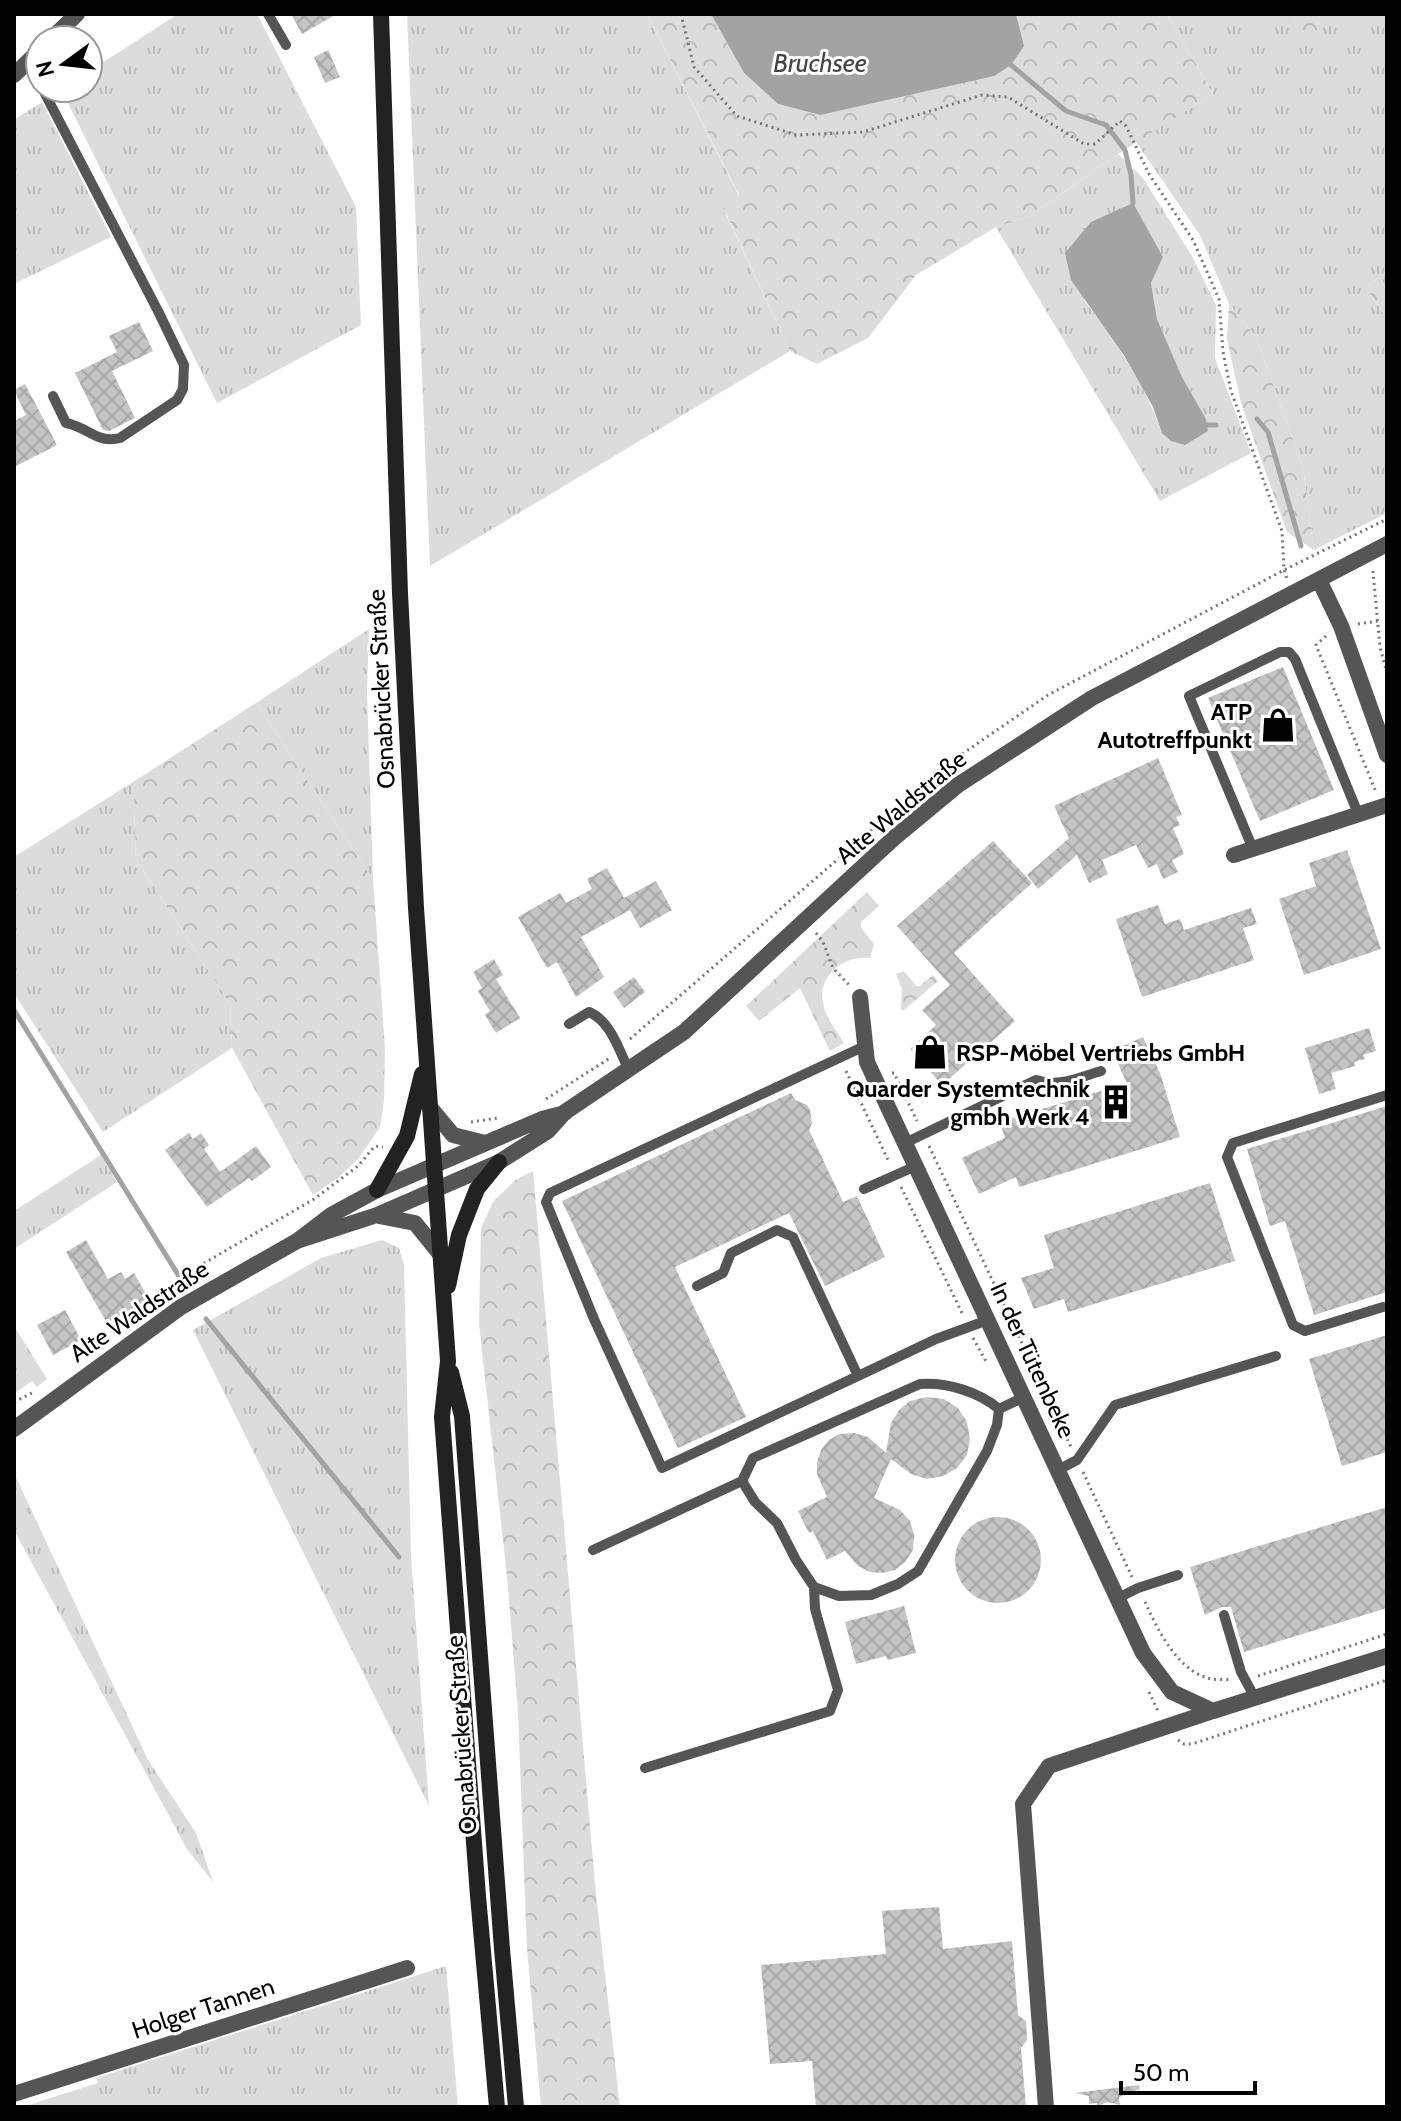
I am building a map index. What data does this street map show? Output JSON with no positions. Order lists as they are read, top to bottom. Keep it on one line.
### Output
{"streets":{"main road":["Osnabrücker Straße"],"street":["Alte Waldstraße","In der Tütenbeke","Holger Tannen"]},"crossings":[["Osnabrücker Straße","Alte Waldstraße"]],"water":["Bruchsee"],"places":{"shop":["ATP Autotreffpunkt","RSP-Möbel Vertriebs GmbH"],"building":["Quarder Systemtechnik gmbh Werk 4"]},"scale_bar":"50 m","north":"left"}
